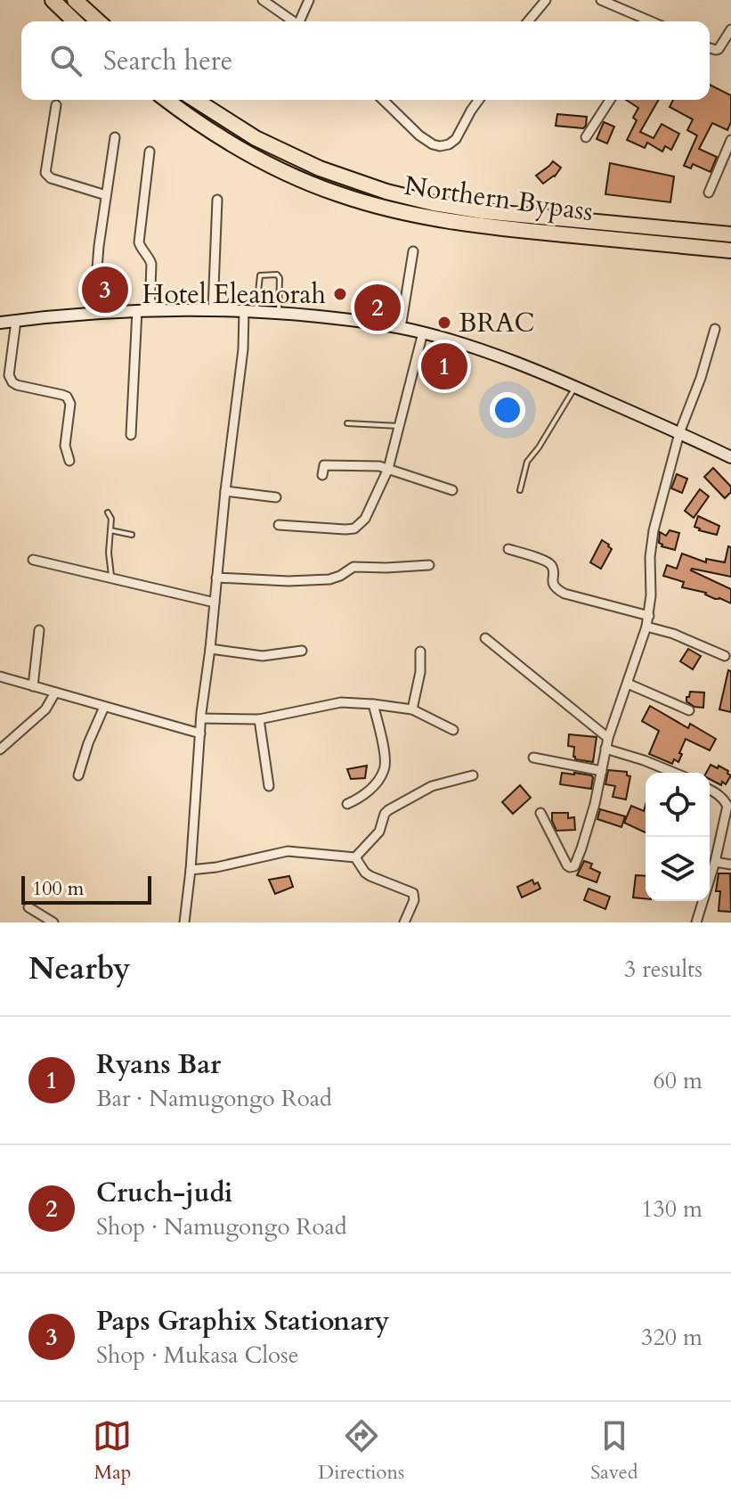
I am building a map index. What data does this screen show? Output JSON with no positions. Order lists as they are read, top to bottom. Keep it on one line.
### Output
{"streets":{"highway":["Northern Bypass"]},"places":["Hotel Eleanorah","BRAC"],"scale_bar":"100 m","page":{"search":"Search here","pins":["3","2","1"],"scale":"100 m","heading":["Nearby","3 results"],"list":[{"mark":"1","name":"Ryans Bar","note":"Bar · Namugongo Road","value":"60 m"},{"mark":"2","name":"Cruch-judi","note":"Shop · Namugongo Road","value":"130 m"},{"mark":"3","name":"Paps Graphix Stationary","note":"Shop · Mukasa Close","value":"320 m"}],"nav":["Map","Directions","Saved"]}}
